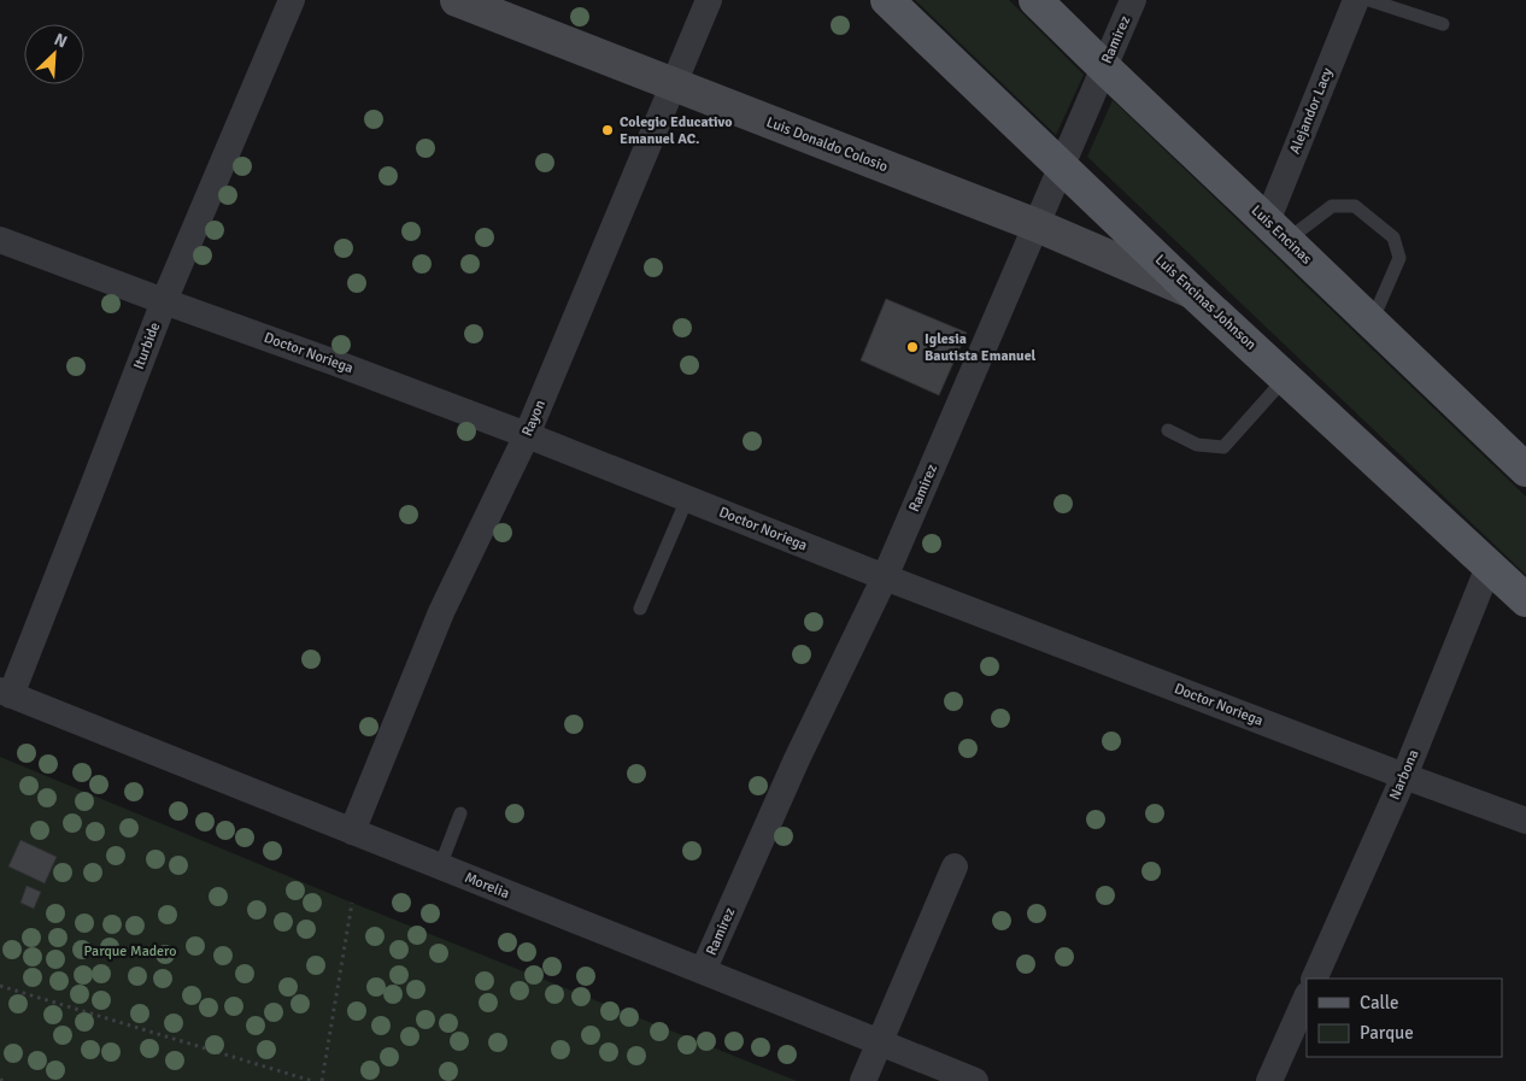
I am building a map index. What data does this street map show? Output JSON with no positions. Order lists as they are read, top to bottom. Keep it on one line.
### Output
{"streets":{"main road":["Luis Donaldo Colosio","Luis Encinas","Luis Encinas Johnson"],"street":["Ramirez","Alejandor Lacy","Iturbide","Doctor Noriega","Rayon","Narbona","Morelia"]},"crossings":[["Ramirez","Luis Donaldo Colosio"],["Ramirez","Luis Encinas"],["Ramirez","Luis Encinas Johnson"],["Ramirez","Doctor Noriega"],["Ramirez","Morelia"],["Alejandor Lacy","Luis Encinas"],["Luis Donaldo Colosio","Luis Encinas Johnson"],["Luis Donaldo Colosio","Rayon"],["Luis Encinas Johnson","Narbona"],["Iturbide","Doctor Noriega"],["Iturbide","Morelia"],["Doctor Noriega","Rayon"],["Doctor Noriega","Narbona"],["Rayon","Morelia"]],"parks":["Parque Madero"],"places":["Colegio Educativo Emanuel AC.","Iglesia Bautista Emanuel"],"legend":["Calle","Parque"],"north":"top right"}
